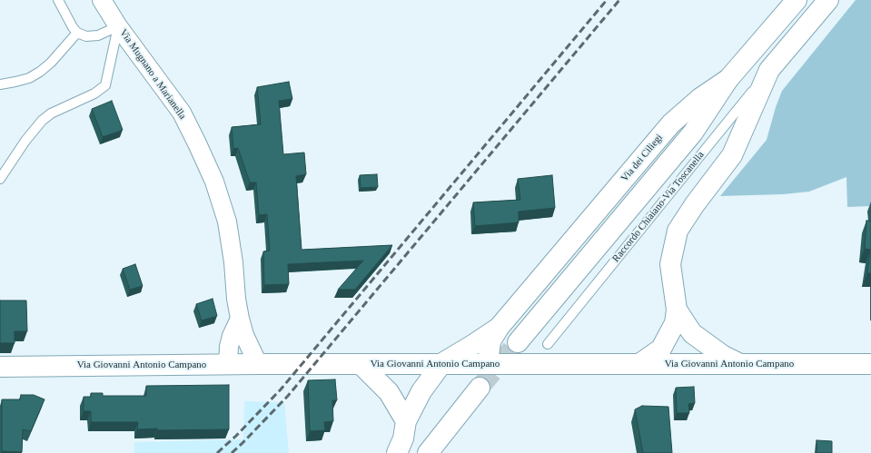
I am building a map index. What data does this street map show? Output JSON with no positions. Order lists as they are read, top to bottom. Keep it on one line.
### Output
{"streets":{"main road":["Via dei Ciliegi","Via Giovanni Antonio Campano"],"street":["Via Mugnano a Marianella"],"lane":["Raccordo Chiaiano-Via Toscanella"]},"crossings":[["Via Mugnano a Marianella","Via Giovanni Antonio Campano"],["Via dei Ciliegi","Via Giovanni Antonio Campano"]]}
